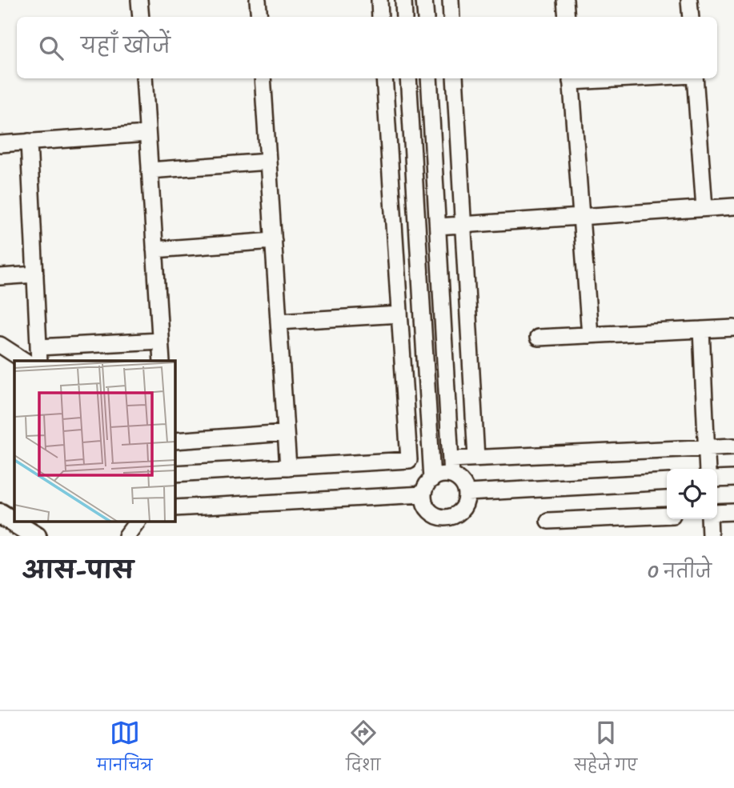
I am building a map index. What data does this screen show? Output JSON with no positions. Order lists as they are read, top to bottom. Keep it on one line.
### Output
{"page":{"search":"यहाँ खोजें","heading":["आस-पास","0 नतीजे"],"nav":["मानचित्र","दिशा","सहेजे गए"]}}
